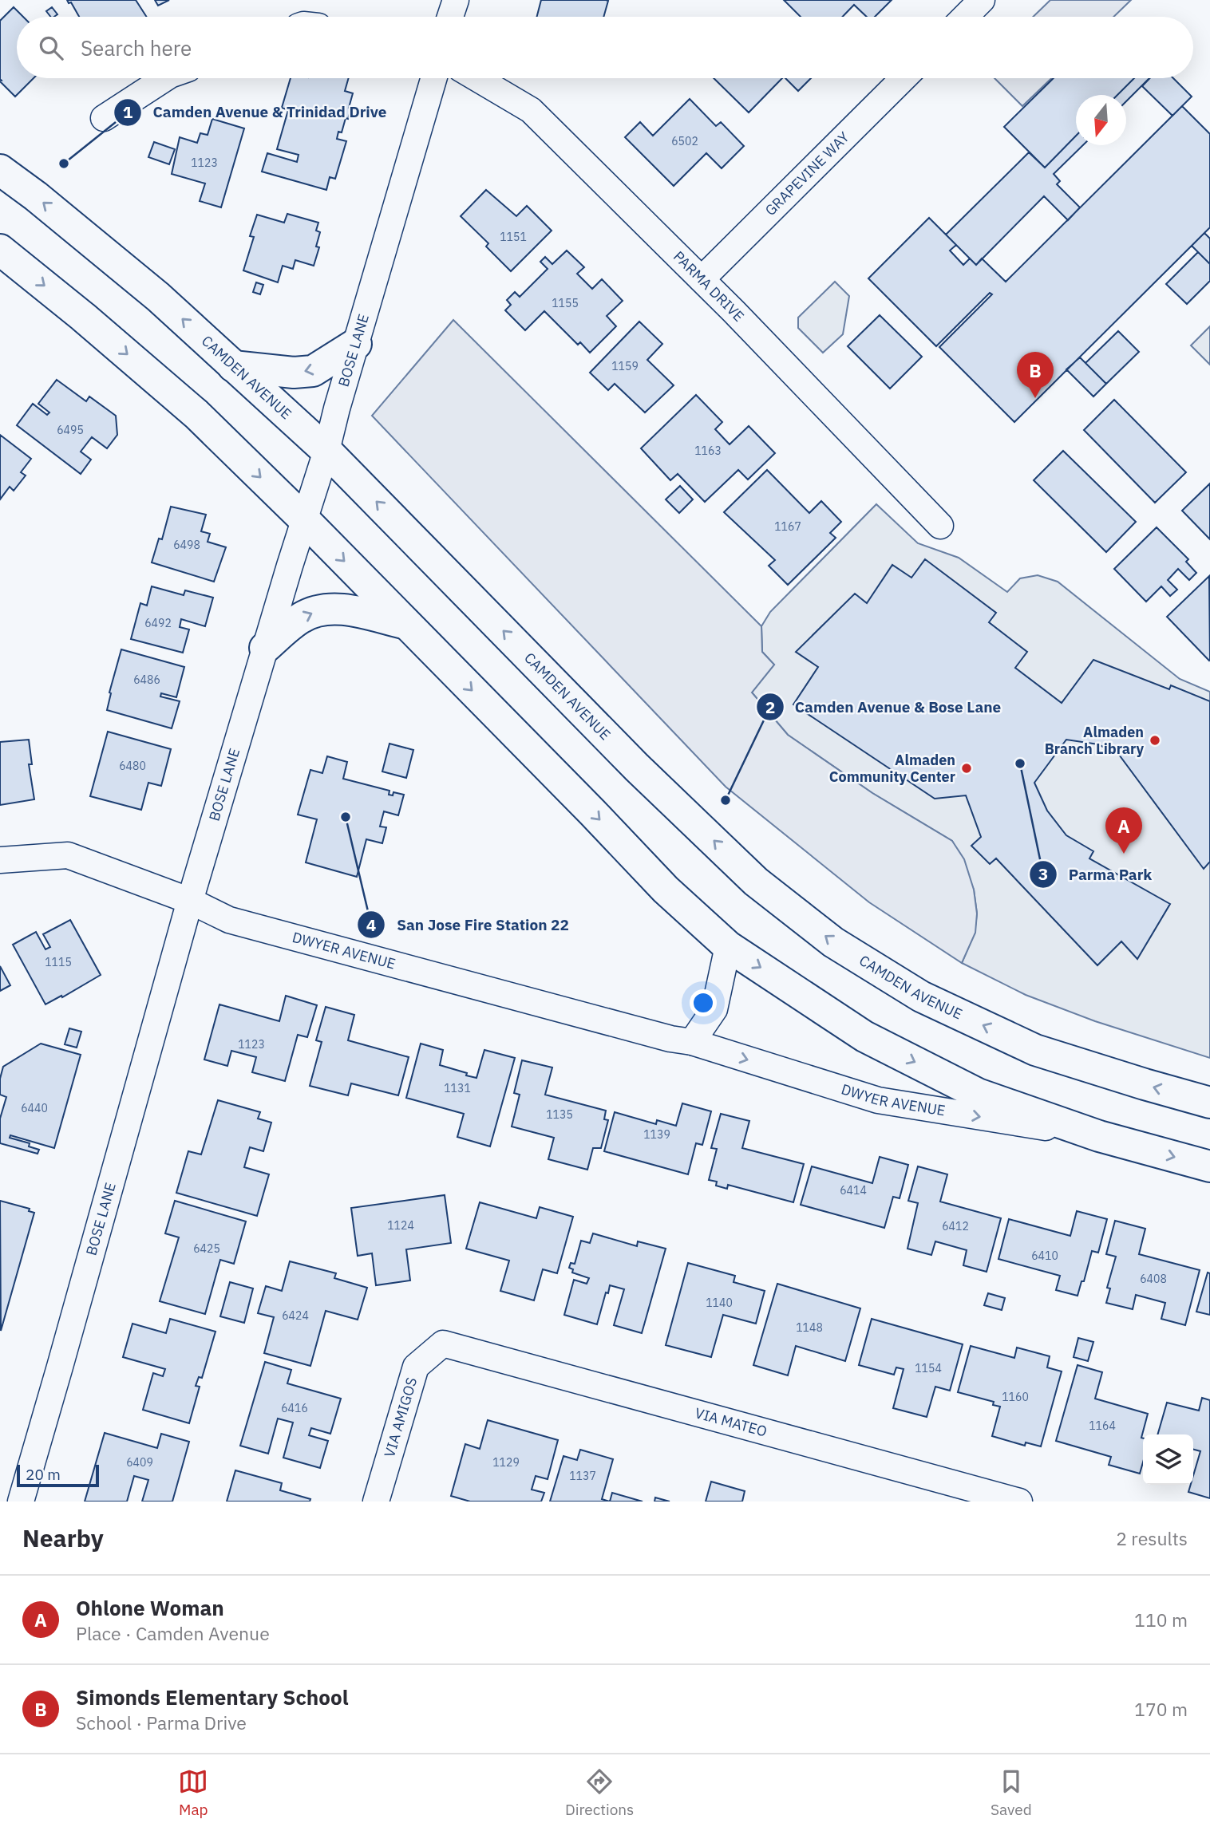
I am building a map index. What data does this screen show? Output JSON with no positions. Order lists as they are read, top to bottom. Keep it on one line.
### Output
{"streets":{"main road":["CAMDEN AVENUE"],"street":["GRAPEVINE WAY","PARMA DRIVE","BOSE LANE","DWYER AVENUE","VIA AMIGOS","VIA MATEO"]},"crossings":[["GRAPEVINE WAY","PARMA DRIVE"],["BOSE LANE","CAMDEN AVENUE"],["BOSE LANE","DWYER AVENUE"],["VIA AMIGOS","VIA MATEO"]],"one_way":["DWYER AVENUE"],"places":["Camden Avenue & Trinidad Drive","Almaden Branch Library","Parma Park","Almaden Community Center","Camden Avenue & Bose Lane","San Jose Fire Station 22"],"house_numbers":["6502","1123","1151","1155","1159","6495","1163","1167","6498","6492","6486","6480","1115","1123","1131","6440","1135","1139","6414","1124","6412","6425","6410","6408","1140","6424","1148","1154","1160","6416","1164","6409","1129","1137"],"scale_bar":"20 m","north":"bottom","page":{"search":"Search here","pins":["B","A"],"scale":"20 m","heading":["Nearby","2 results"],"list":[{"mark":"A","name":"Ohlone Woman","note":"Place · Camden Avenue","value":"110 m"},{"mark":"B","name":"Simonds Elementary School","note":"School · Parma Drive","value":"170 m"}],"nav":["Map","Directions","Saved"]}}
